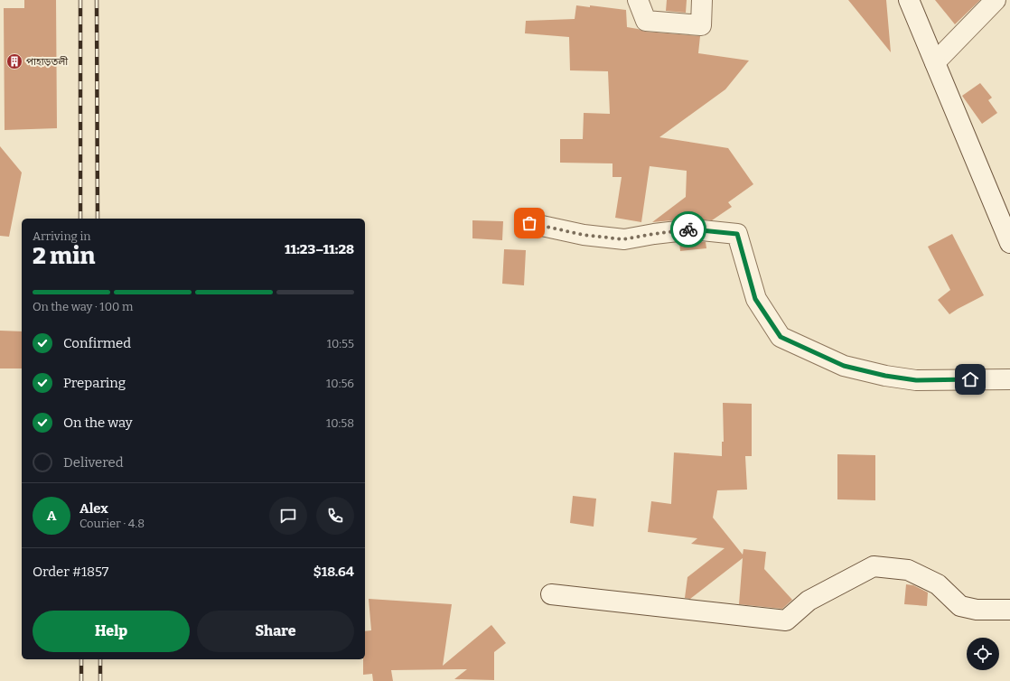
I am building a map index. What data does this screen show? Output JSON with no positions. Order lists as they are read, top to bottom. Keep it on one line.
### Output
{"places":{"building":["পাহাড়তলী"]},"page":{"heading":["2 min","Arriving in","11:23–11:28"],"panel":["Alex","Courier · 4.8","Order #1857","$18.64"],"bar":"On the way · 100 m","list":[["Confirmed","10:55"],["Preparing","10:56"],["On the way","10:58"],"Delivered"],"round":"A","buttons":["Help","Share"]}}
